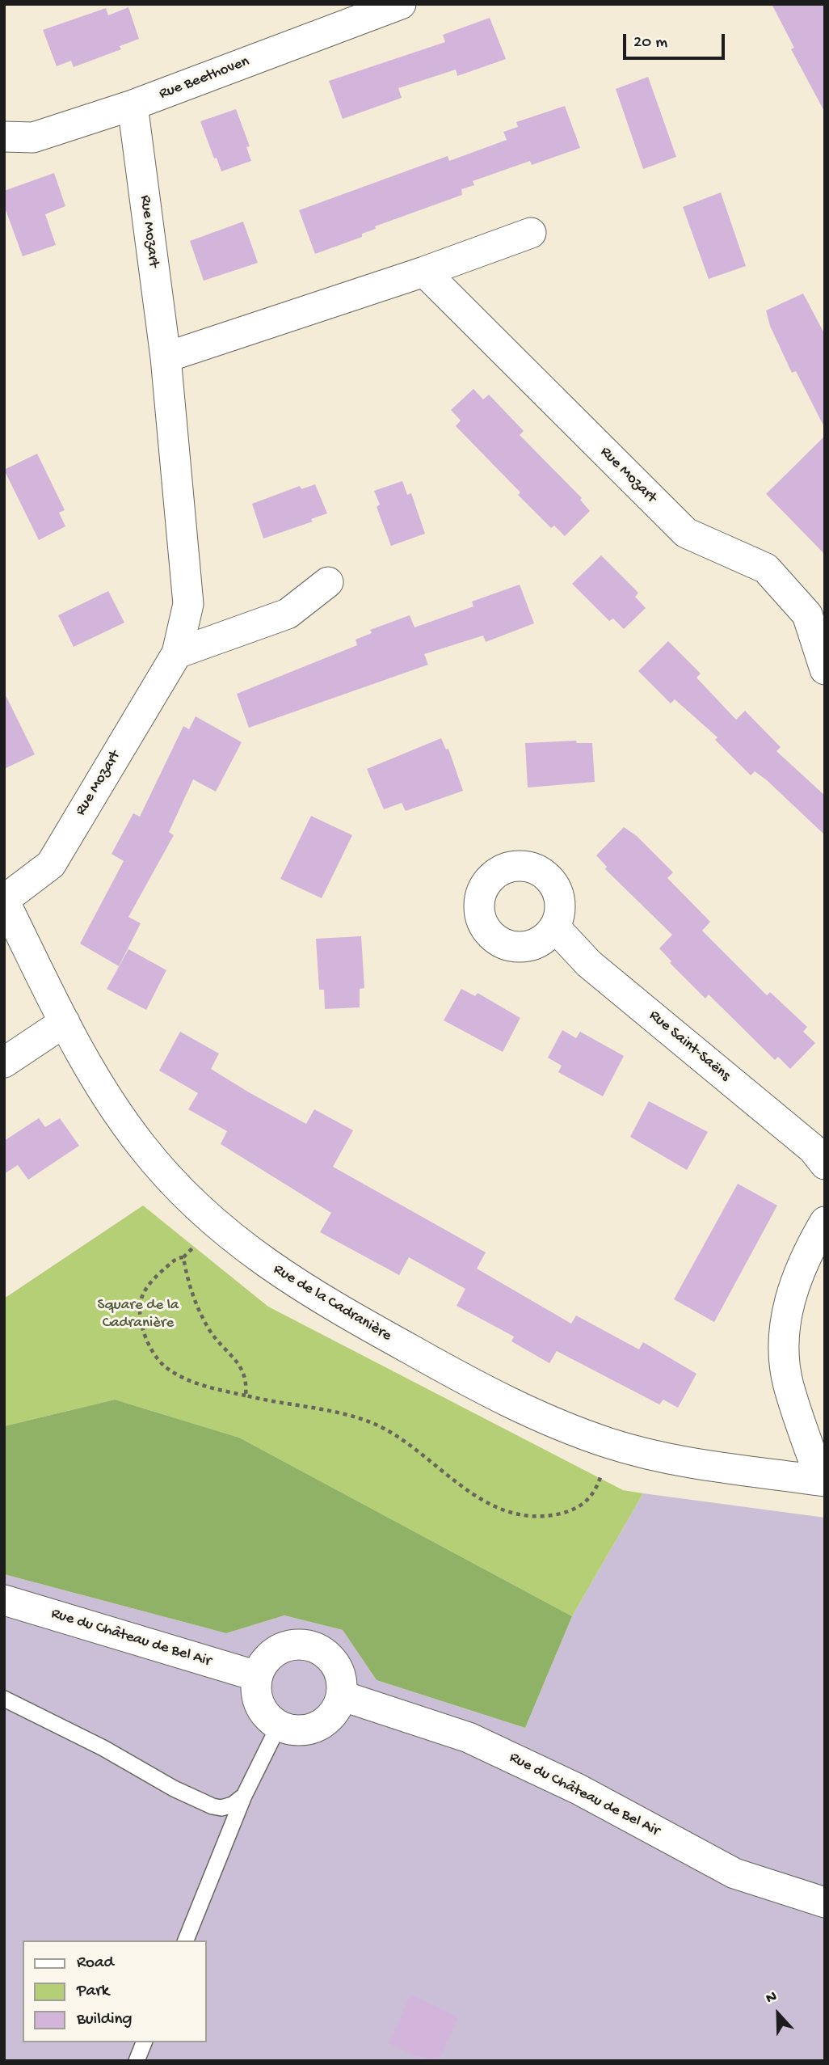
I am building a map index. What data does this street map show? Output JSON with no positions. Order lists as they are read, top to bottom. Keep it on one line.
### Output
{"streets":{"street":["Rue Beethoven","Rue Mozart","Rue Saint-Saëns","Rue de la Cadranière","Rue du Château de Bel Air"]},"crossings":[["Rue Beethoven","Rue Mozart"],["Rue Mozart","Rue de la Cadranière"]],"parks":["Square de la Cadranière"],"legend":["Road","Park","Building"],"scale_bar":"20 m","north":"top"}
